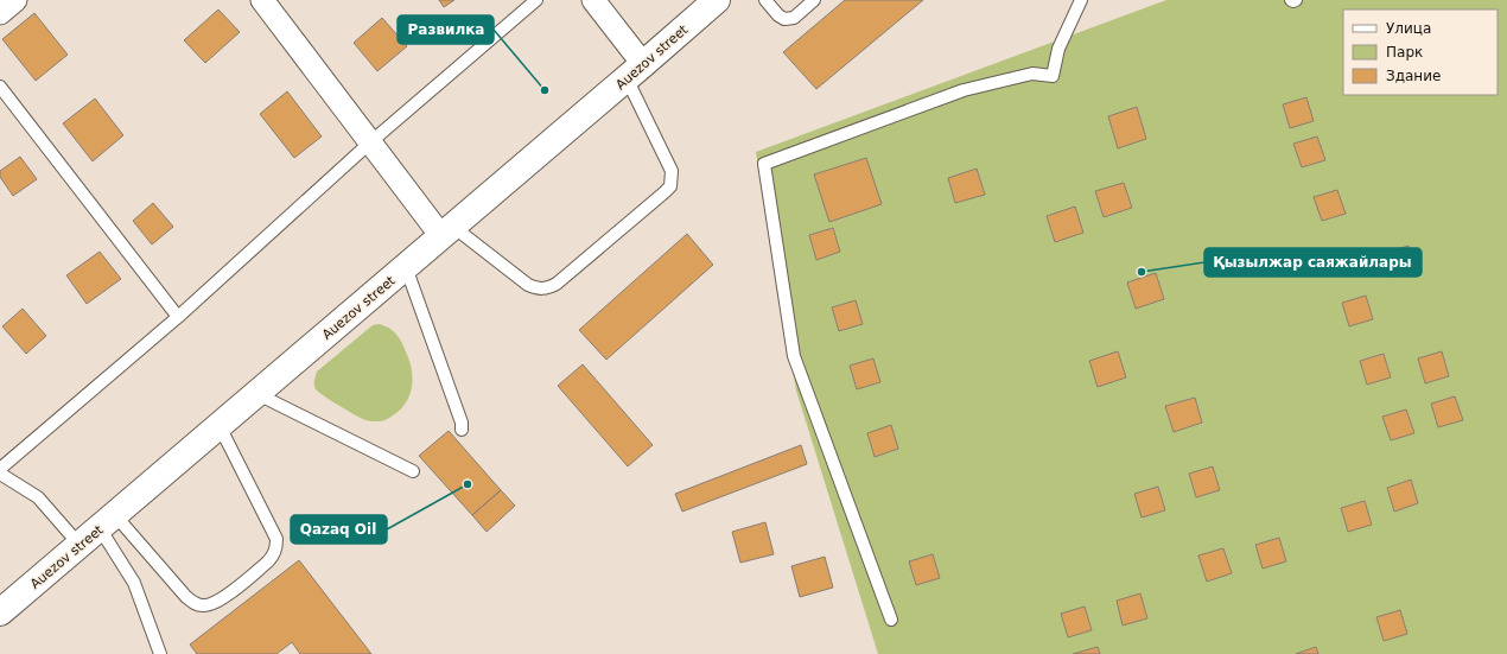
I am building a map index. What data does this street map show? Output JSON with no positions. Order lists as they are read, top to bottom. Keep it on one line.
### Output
{"streets":{"main road":["Auezov street"]},"places":["Развилка","Қызылжар саяжайлары","Qazaq Oil"],"legend":["Улица","Парк","Здание"]}
